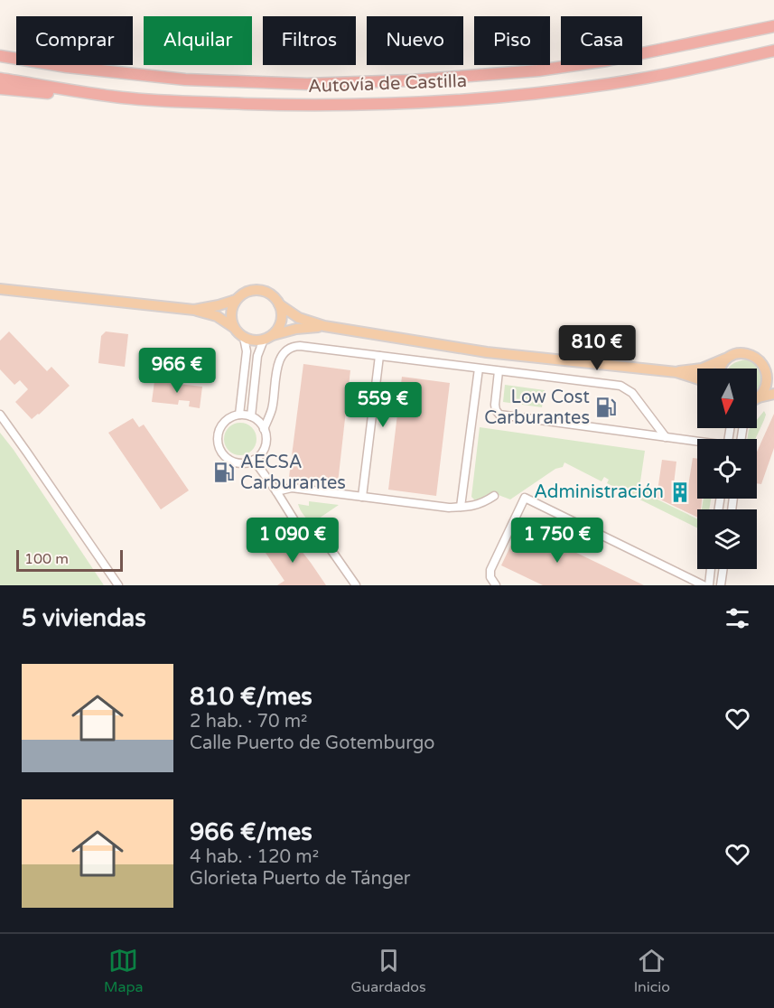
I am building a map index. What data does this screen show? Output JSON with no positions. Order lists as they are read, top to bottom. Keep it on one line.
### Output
{"streets":{"highway":["Autovía de Castilla"]},"places":{"fuel station":["Low Cost Carburantes","AECSA Carburantes"],"building":["Administración"]},"scale_bar":"100 m","north":"bottom","page":{"chip":["Comprar","Alquilar","Filtros","Nuevo","Piso","Casa"],"price":["810 €","966 €","559 €","1 090 €","1 750 €"],"scale":"100 m","heading":"5 viviendas","list":[{"name":"810 €/mes","note":"2 hab. · 70 m² · Calle Puerto de Gotemburgo"},{"name":"966 €/mes","note":"4 hab. · 120 m² · Glorieta Puerto de Tánger"}],"tabs":["Mapa","Guardados","Inicio"]}}
